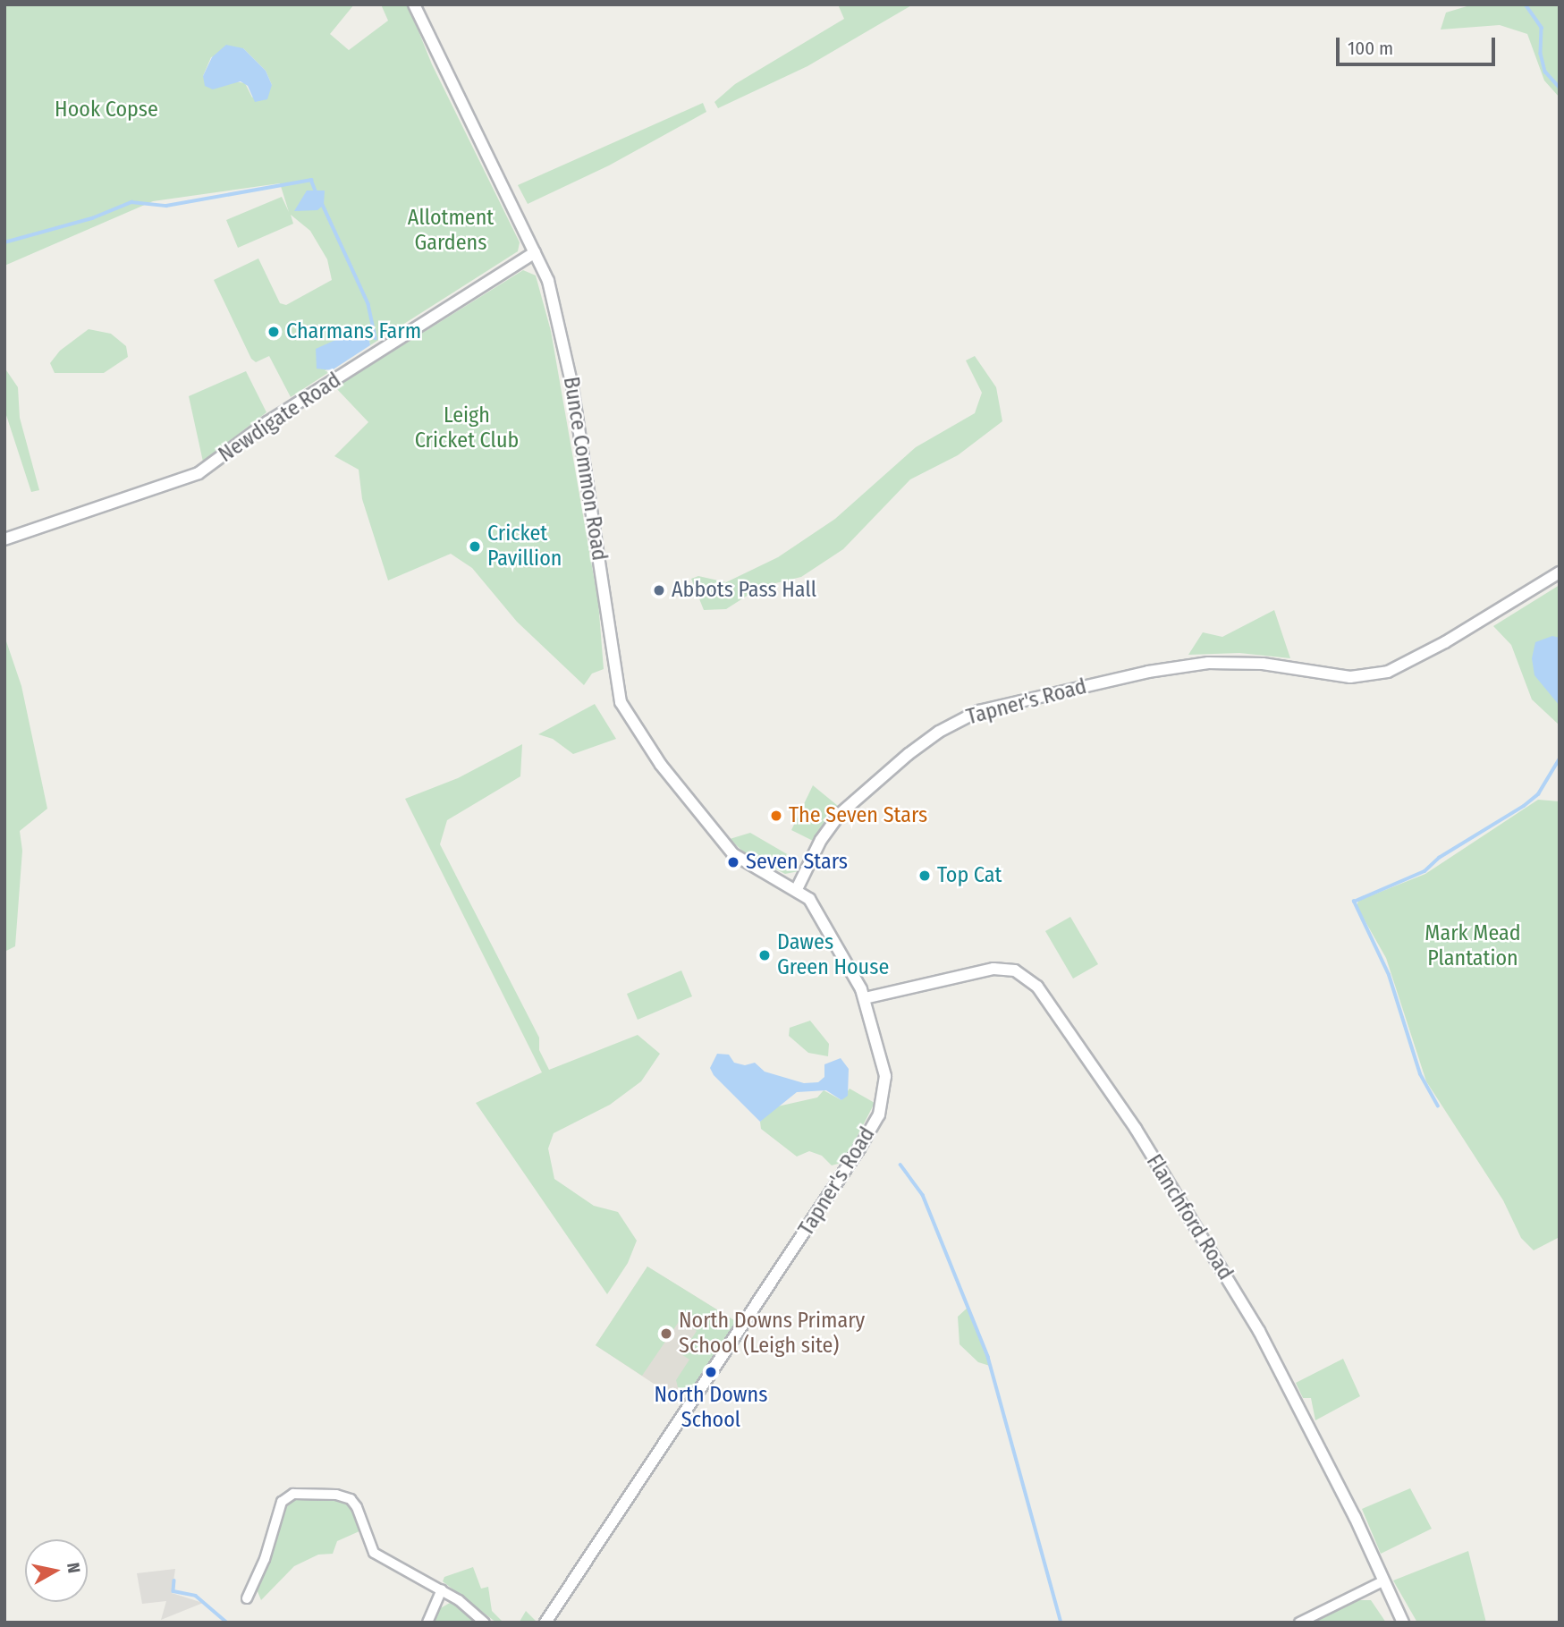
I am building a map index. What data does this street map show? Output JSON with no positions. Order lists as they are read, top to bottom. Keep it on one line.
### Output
{"streets":{"street":["Newdigate Road","Bunce Common Road","Tapner's Road","Flanchford Road"]},"crossings":[["Newdigate Road","Bunce Common Road"],["Bunce Common Road","Tapner's Road"],["Tapner's Road","Flanchford Road"]],"parks":["Hook Copse","Allotment Gardens","Leigh Cricket Club","Mark Mead Plantation"],"places":["Charmans Farm","Cricket Pavillion","Abbots Pass Hall","The Seven Stars","Seven Stars","Top Cat","Dawes Green House","North Downs Primary School (Leigh site)","North Downs School"],"scale_bar":"100 m","north":"right"}
